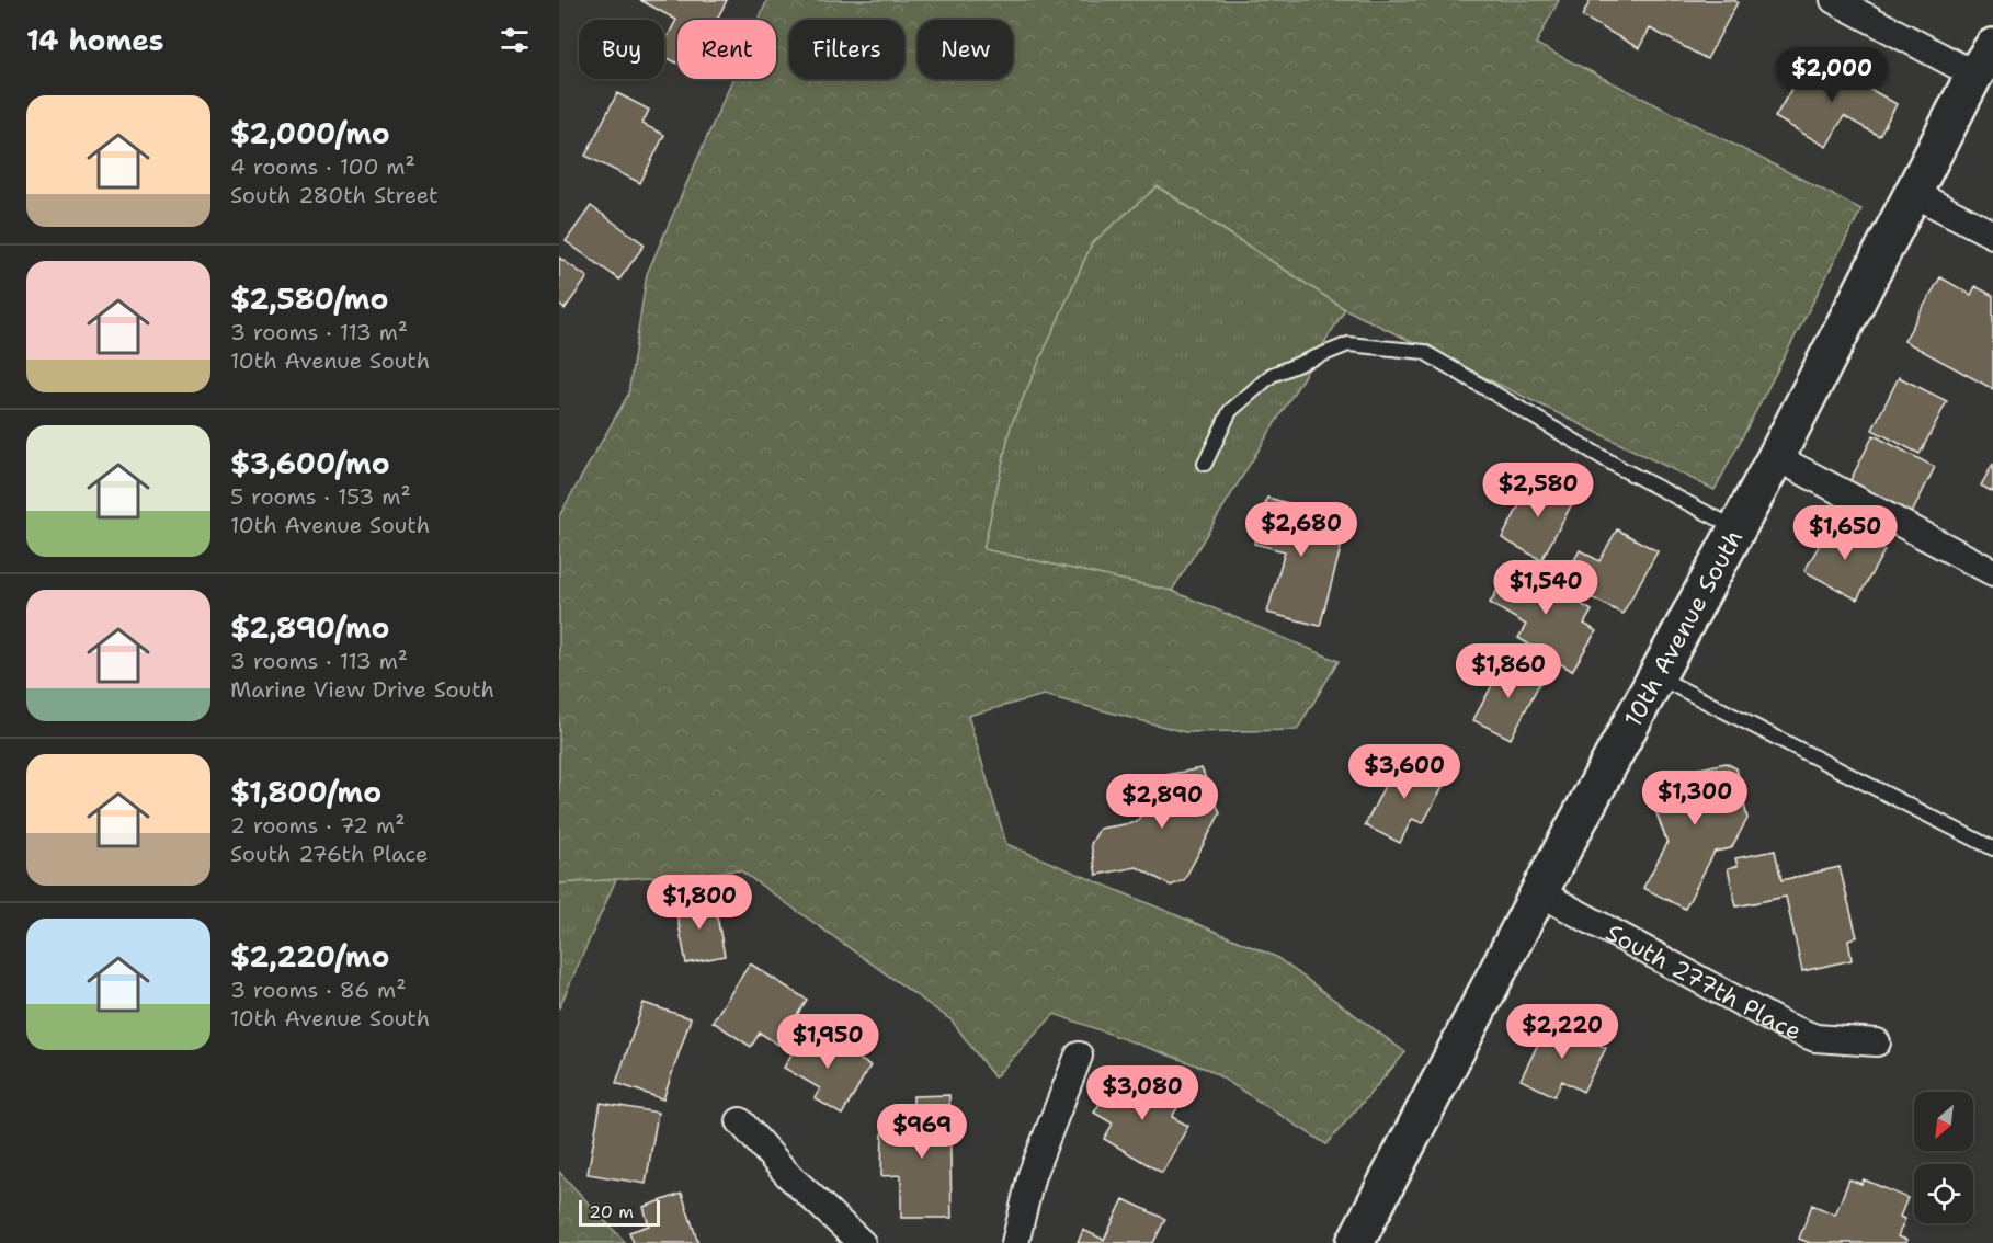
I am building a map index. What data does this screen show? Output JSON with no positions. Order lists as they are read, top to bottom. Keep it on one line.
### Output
{"streets":{"main road":["10th Avenue South"],"street":["South 277th Place"]},"crossings":[["10th Avenue South","South 277th Place"]],"scale_bar":"20 m","north":"bottom left","page":{"heading":"14 homes","chip":["Buy","Rent","Filters","New"],"price":["$2,000","$2,580","$2,680","$1,650","$1,540","$1,860","$3,600","$1,300","$2,890","$1,800","$2,220","$1,950","$3,080","$969"],"list":[{"name":"$2,000/mo","note":"4 rooms · 100 m² · South 280th Street"},{"name":"$2,580/mo","note":"3 rooms · 113 m² · 10th Avenue South"},{"name":"$3,600/mo","note":"5 rooms · 153 m² · 10th Avenue South"},{"name":"$2,890/mo","note":"3 rooms · 113 m² · Marine View Drive South"},{"name":"$1,800/mo","note":"2 rooms · 72 m² · South 276th Place"},{"name":"$2,220/mo","note":"3 rooms · 86 m² · 10th Avenue South"}],"scale":"20 m"}}
